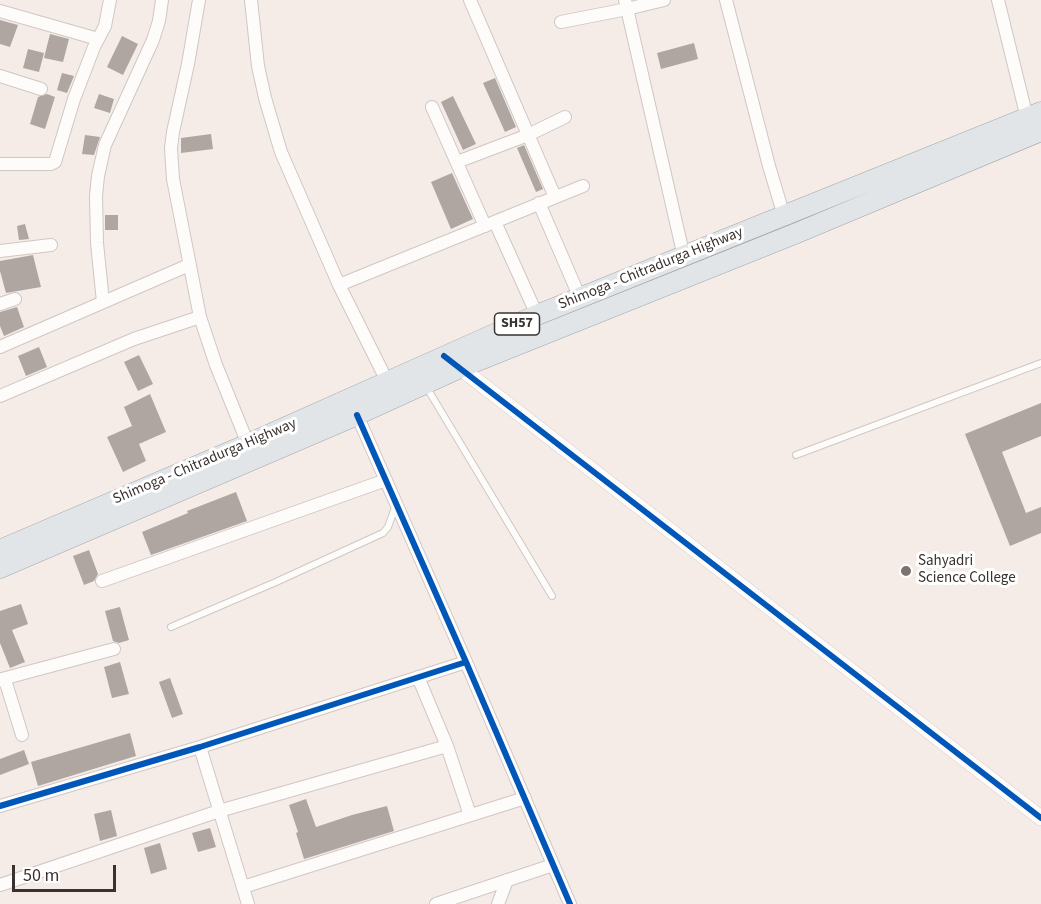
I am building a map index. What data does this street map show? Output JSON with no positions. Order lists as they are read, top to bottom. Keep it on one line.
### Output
{"streets":{"main road":["Shimoga - Chitradurga Highway","SH57"]},"places":["Sahyadri Science College"],"scale_bar":"50 m"}
